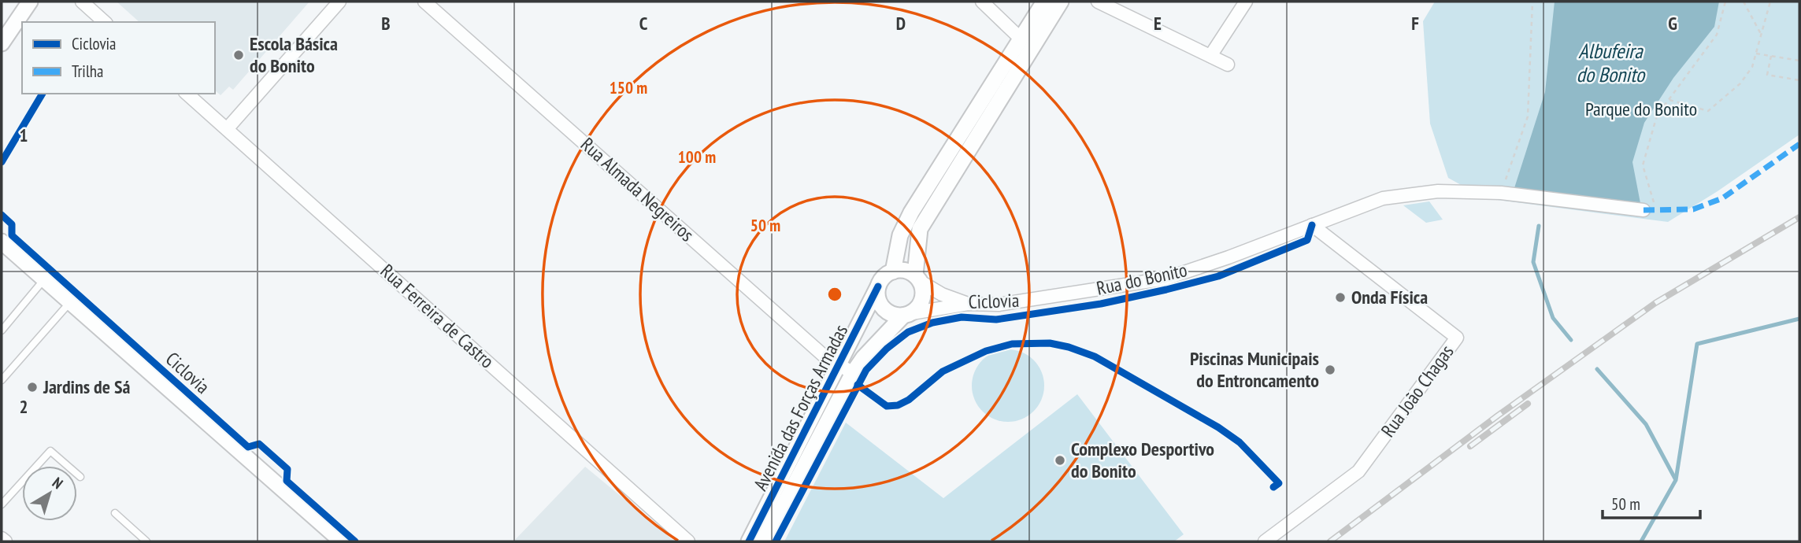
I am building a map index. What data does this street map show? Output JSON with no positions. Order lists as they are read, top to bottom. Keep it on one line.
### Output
{"streets":{"street":["Rua Almada Negreiros","Rua do Bonito","Rua Ferreira de Castro","Rua João Chagas","Avenida das Forças Armadas"],"cycle path":["Ciclovia"]},"crossings":[["Rua Almada Negreiros","Avenida das Forças Armadas"],["Rua do Bonito","Rua João Chagas"],["Rua do Bonito","Avenida das Forças Armadas"]],"water":["Albufeira do Bonito"],"parks":["Parque do Bonito"],"places":["Escola Básica do Bonito","Onda Física","Piscinas Municipais do Entroncamento","Jardins de Sá","Complexo Desportivo do Bonito"],"legend":["Ciclovia","Trilha"],"scale_bar":"50 m","north":"top right","grid":{"columns":["B","C","D","E","F","G"],"rows":["1","2"]},"rings":["150 m","100 m","50 m"]}
